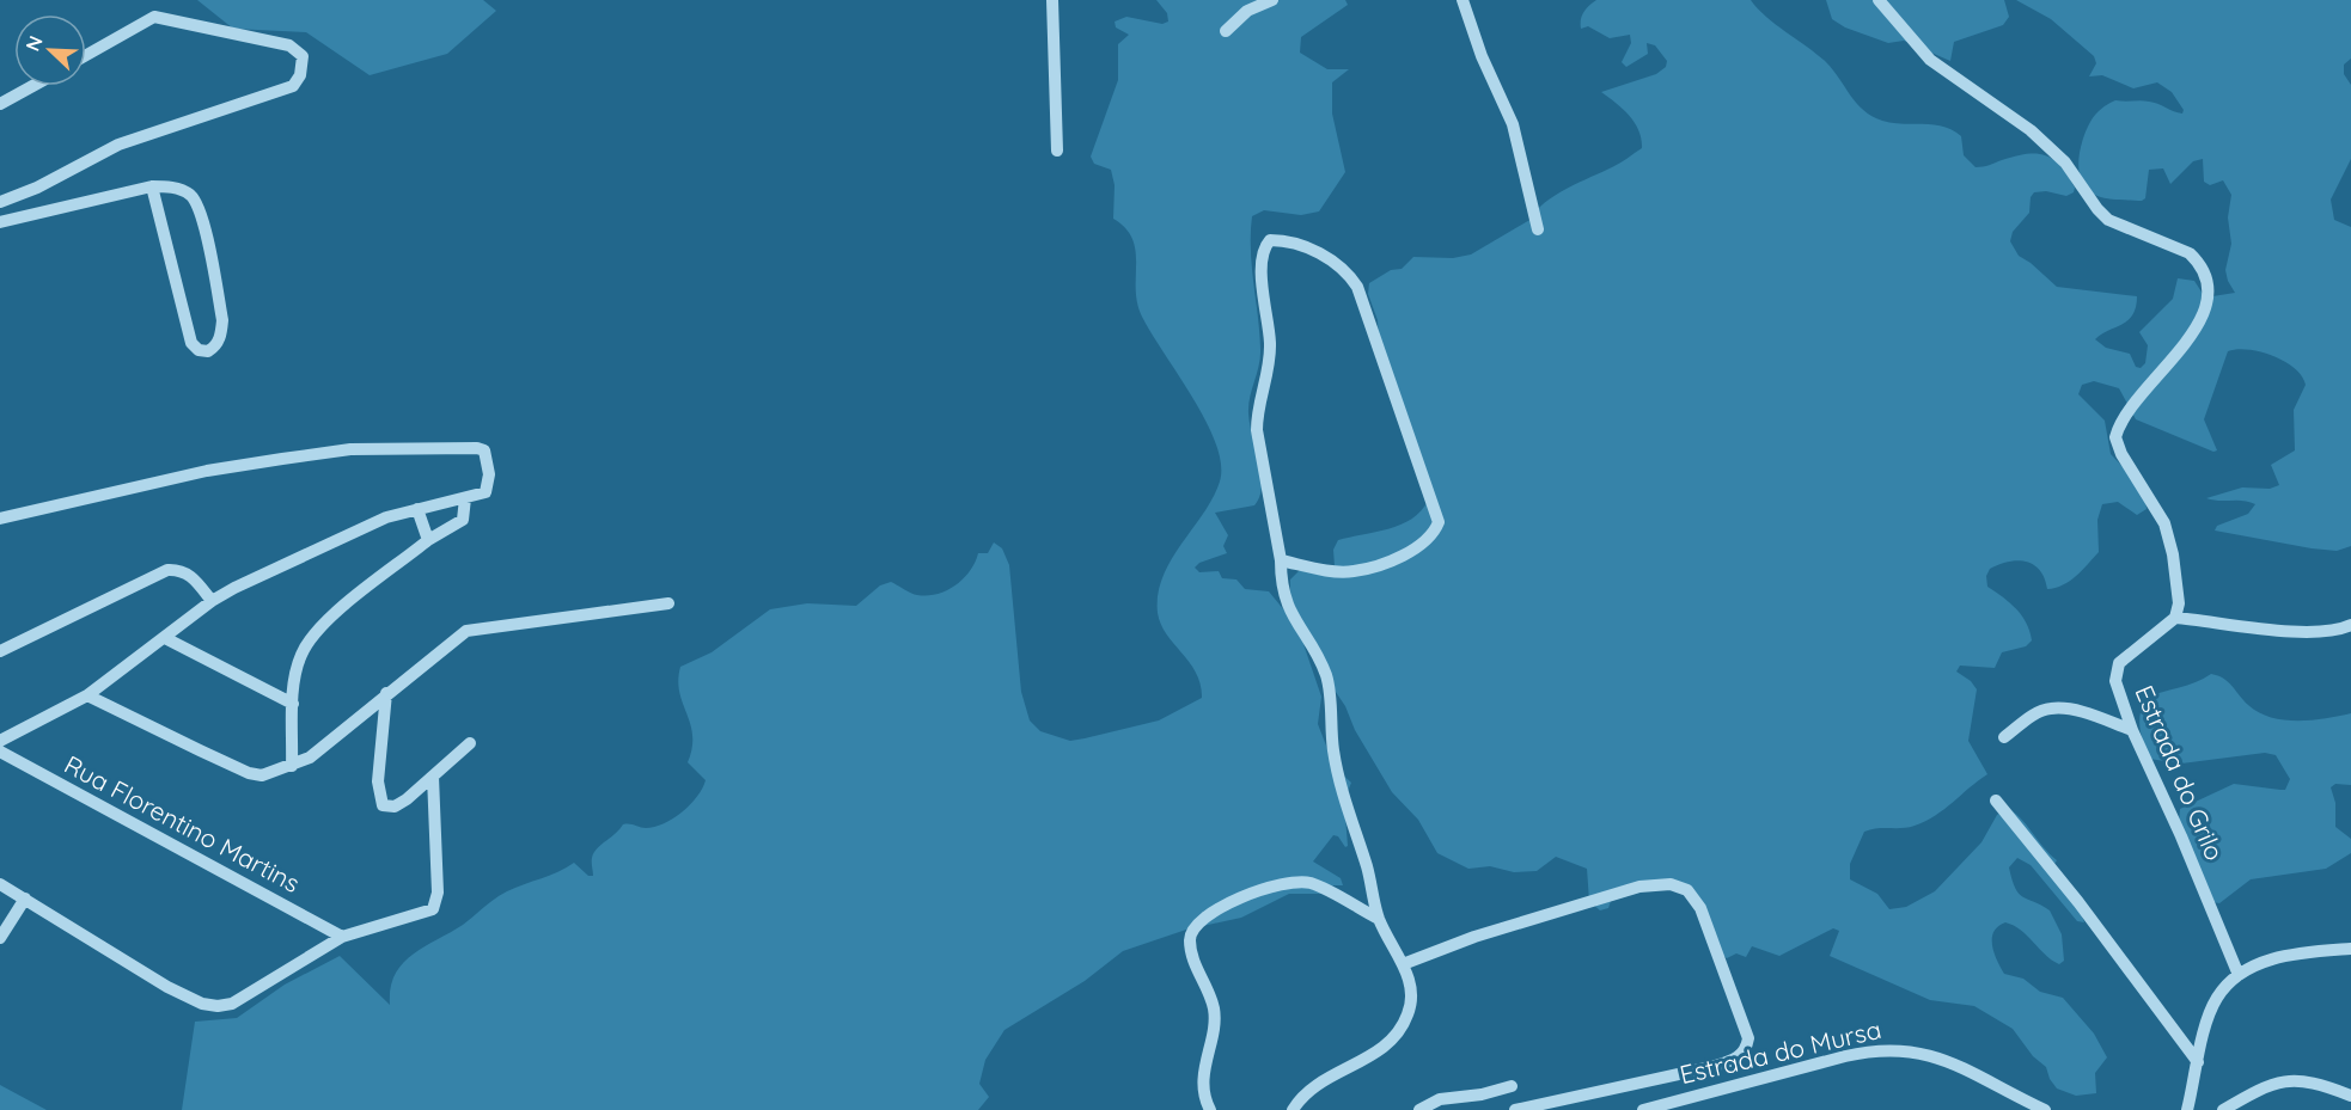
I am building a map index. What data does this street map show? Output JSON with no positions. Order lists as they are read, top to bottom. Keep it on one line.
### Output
{"streets":{"street":["Estrada do Grilo","Rua Florentino Martins","Estrada do Mursa"]},"north":"top left"}
